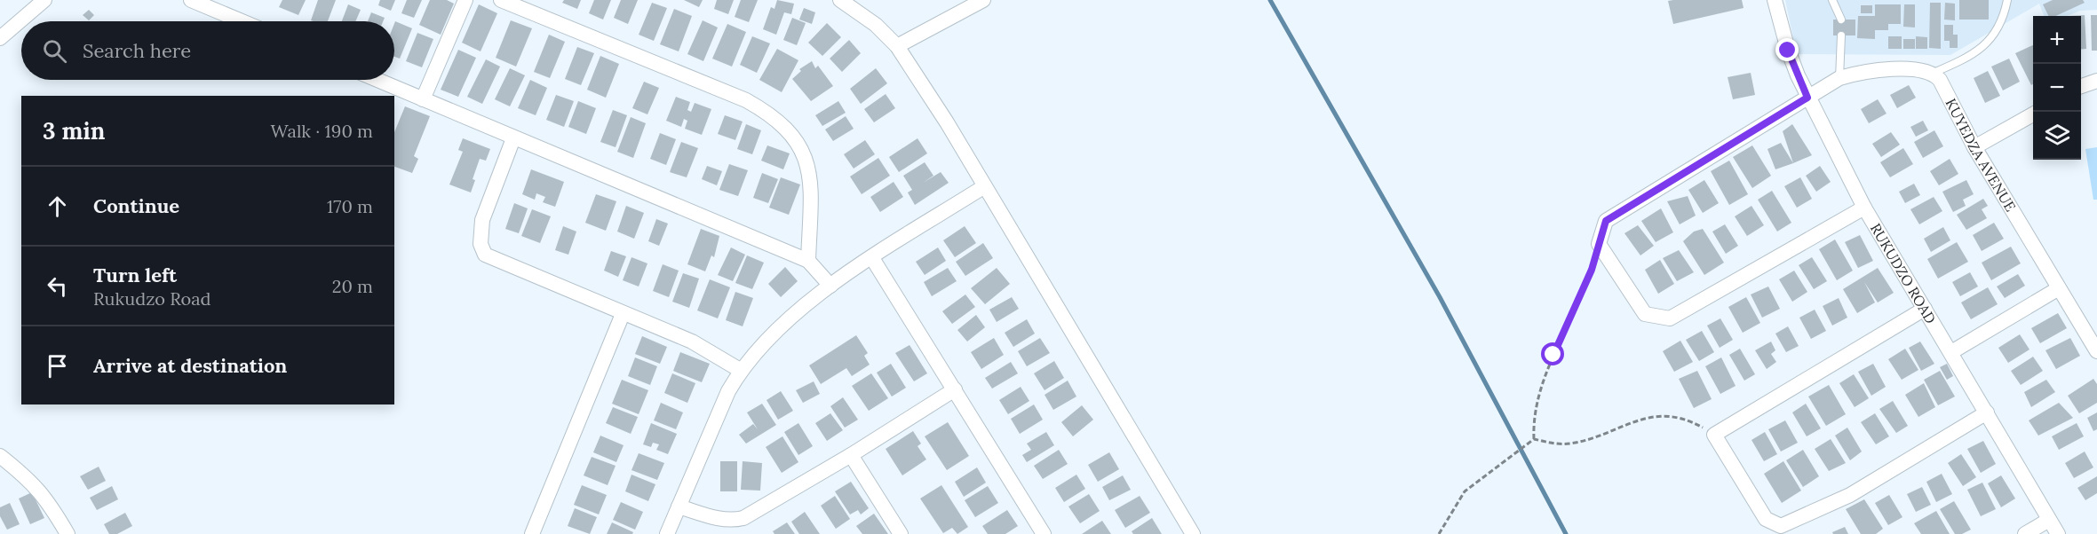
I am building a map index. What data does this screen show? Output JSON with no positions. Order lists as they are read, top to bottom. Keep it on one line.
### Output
{"streets":{"street":["KUYEDZA AVENUE","RUKUDZO ROAD"]},"page":{"map_buttons":["+","−"],"search":"Search here","heading":["3 min","Walk · 190 m"],"list":[["Continue","170 m"],["Turn left","Rukudzo Road","20 m"],"Arrive at destination"]}}
